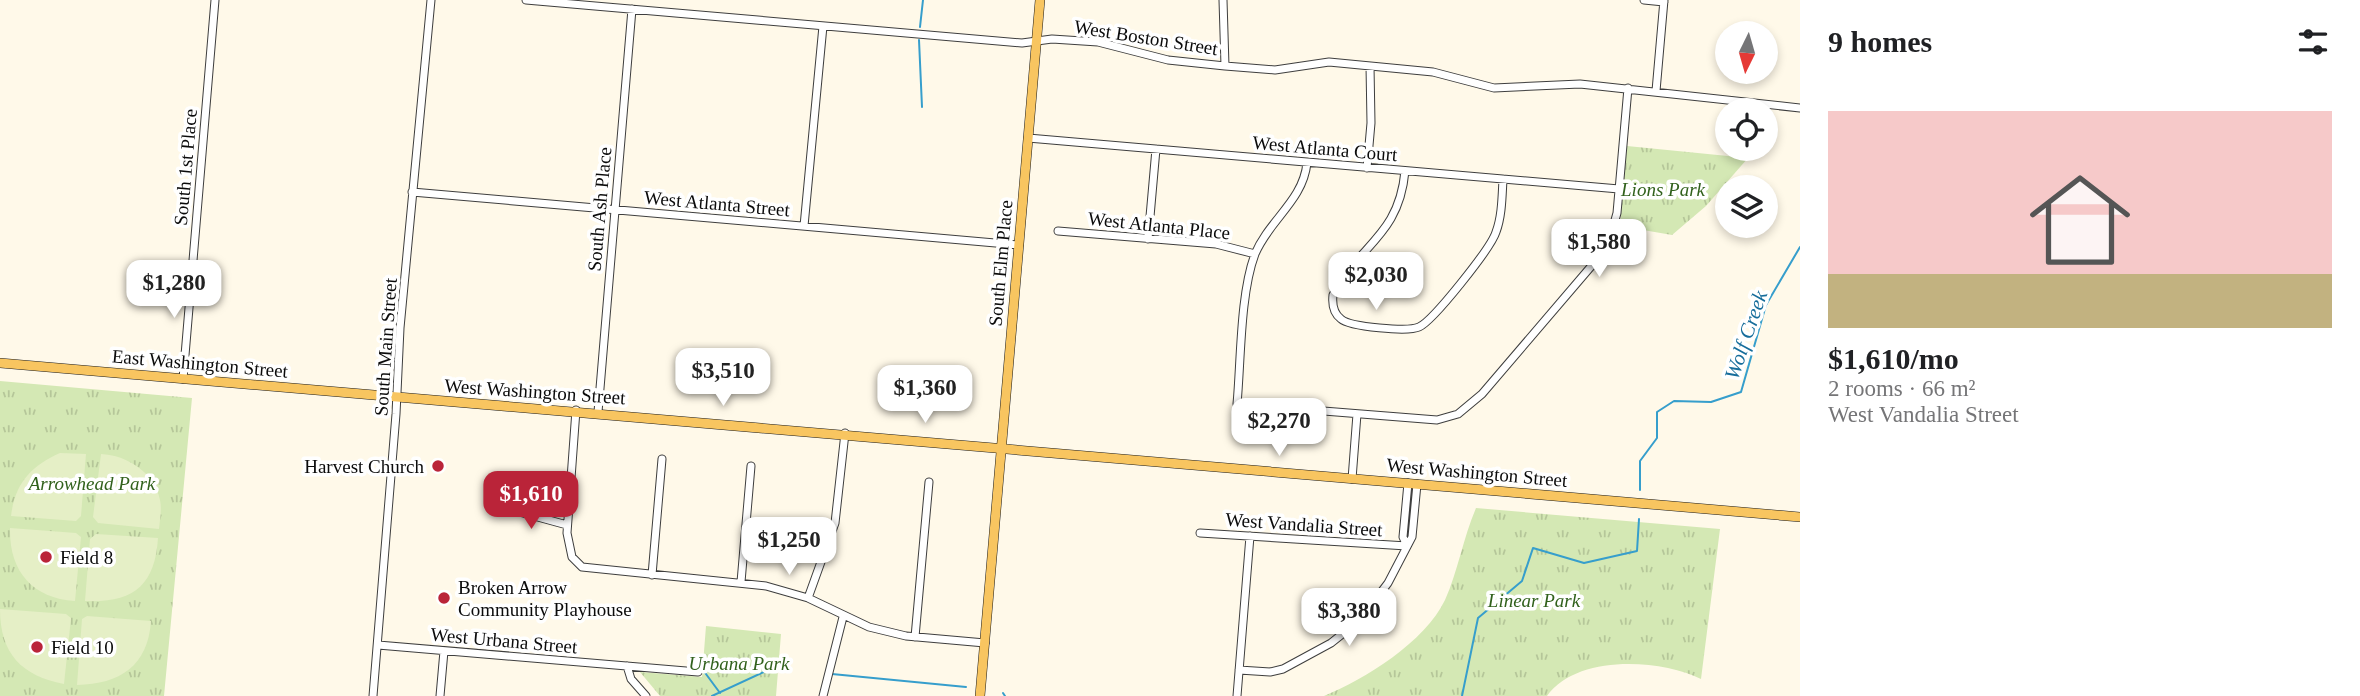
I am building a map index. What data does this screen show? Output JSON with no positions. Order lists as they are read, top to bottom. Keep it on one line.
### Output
{"streets":{"main road":["South Elm Place","East Washington Street","West Washington Street"],"street":["West Boston Street","West Atlanta Court","South 1st Place","West Atlanta Street","South Ash Place","West Atlanta Place","South Main Street","West Vandalia Street","West Urbana Street"]},"crossings":[["West Boston Street","South Ash Place"],["West Boston Street","South Elm Place"],["West Atlanta Court","South Elm Place"],["South 1st Place","East Washington Street"],["West Atlanta Street","South Ash Place"],["West Atlanta Street","South Elm Place"],["West Atlanta Street","South Main Street"],["South Ash Place","West Washington Street"],["South Elm Place","West Washington Street"],["South Main Street","East Washington Street"],["South Main Street","West Washington Street"],["South Main Street","West Urbana Street"],["East Washington Street","West Washington Street"]],"water":["Wolf Creek"],"parks":["Lions Park","Arrowhead Park","Linear Park","Urbana Park"],"places":["Harvest Church","Field 8","Broken Arrow Community Playhouse","Field 10"],"north":"bottom","page":{"heading":"9 homes","list":[{"name":"$1,610/mo","note":"2 rooms · 66 m² · West Vandalia Street"}],"price":["$1,580","$2,030","$1,280","$3,510","$1,360","$2,270","$1,610","$1,250","$3,380"]}}
